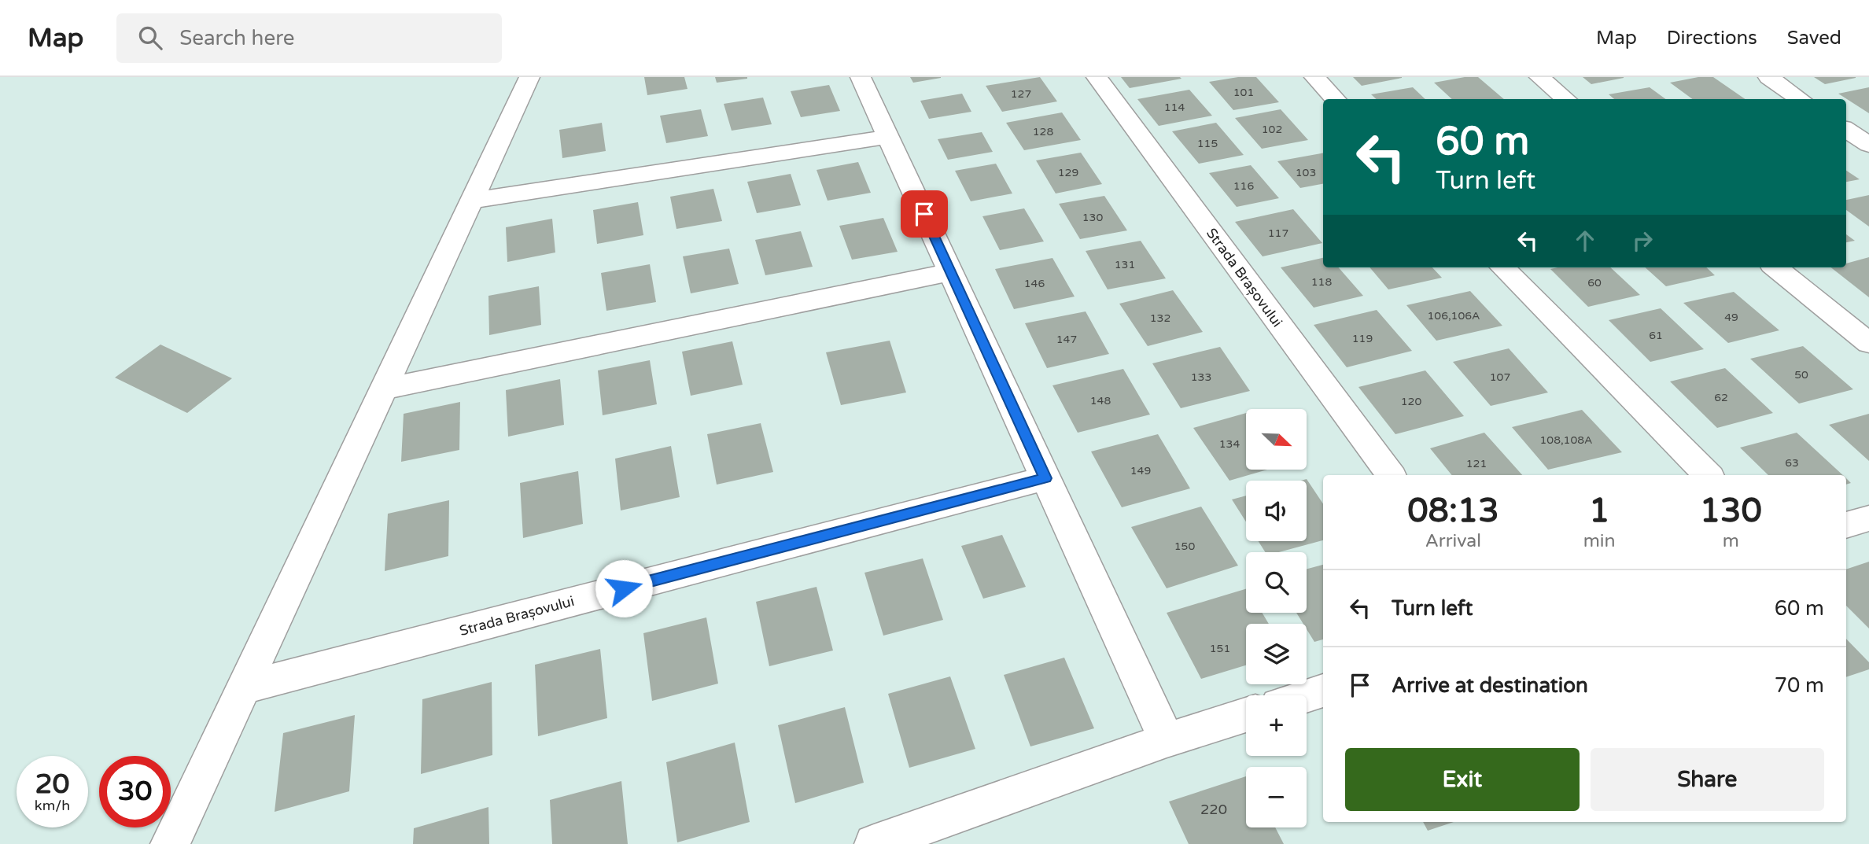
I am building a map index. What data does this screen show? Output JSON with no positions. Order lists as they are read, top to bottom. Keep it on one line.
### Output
{"streets":{"street":["Strada Brașovului"]},"house_numbers":["101","127","114","102","128","115","129","103","116","130","117","131","118","60","146","106,106A","49","132","61","119","147","50","133","107","62","148","120","108,108A","134","63","121","149","150","151","220"],"north":"bottom right","page":{"header":"Map","search":"Search here","nav":["Map","Directions","Saved"],"turn":["60 m","Turn left"],"map_buttons":["+","−"],"eta":["08:13","Arrival","1","min","130","m"],"list":[{"name":"Turn left","value":"60 m"},{"name":"Arrive at destination","value":"70 m"}],"buttons":["Exit","Share"],"speed":"20 km/h","limit":"30"}}
